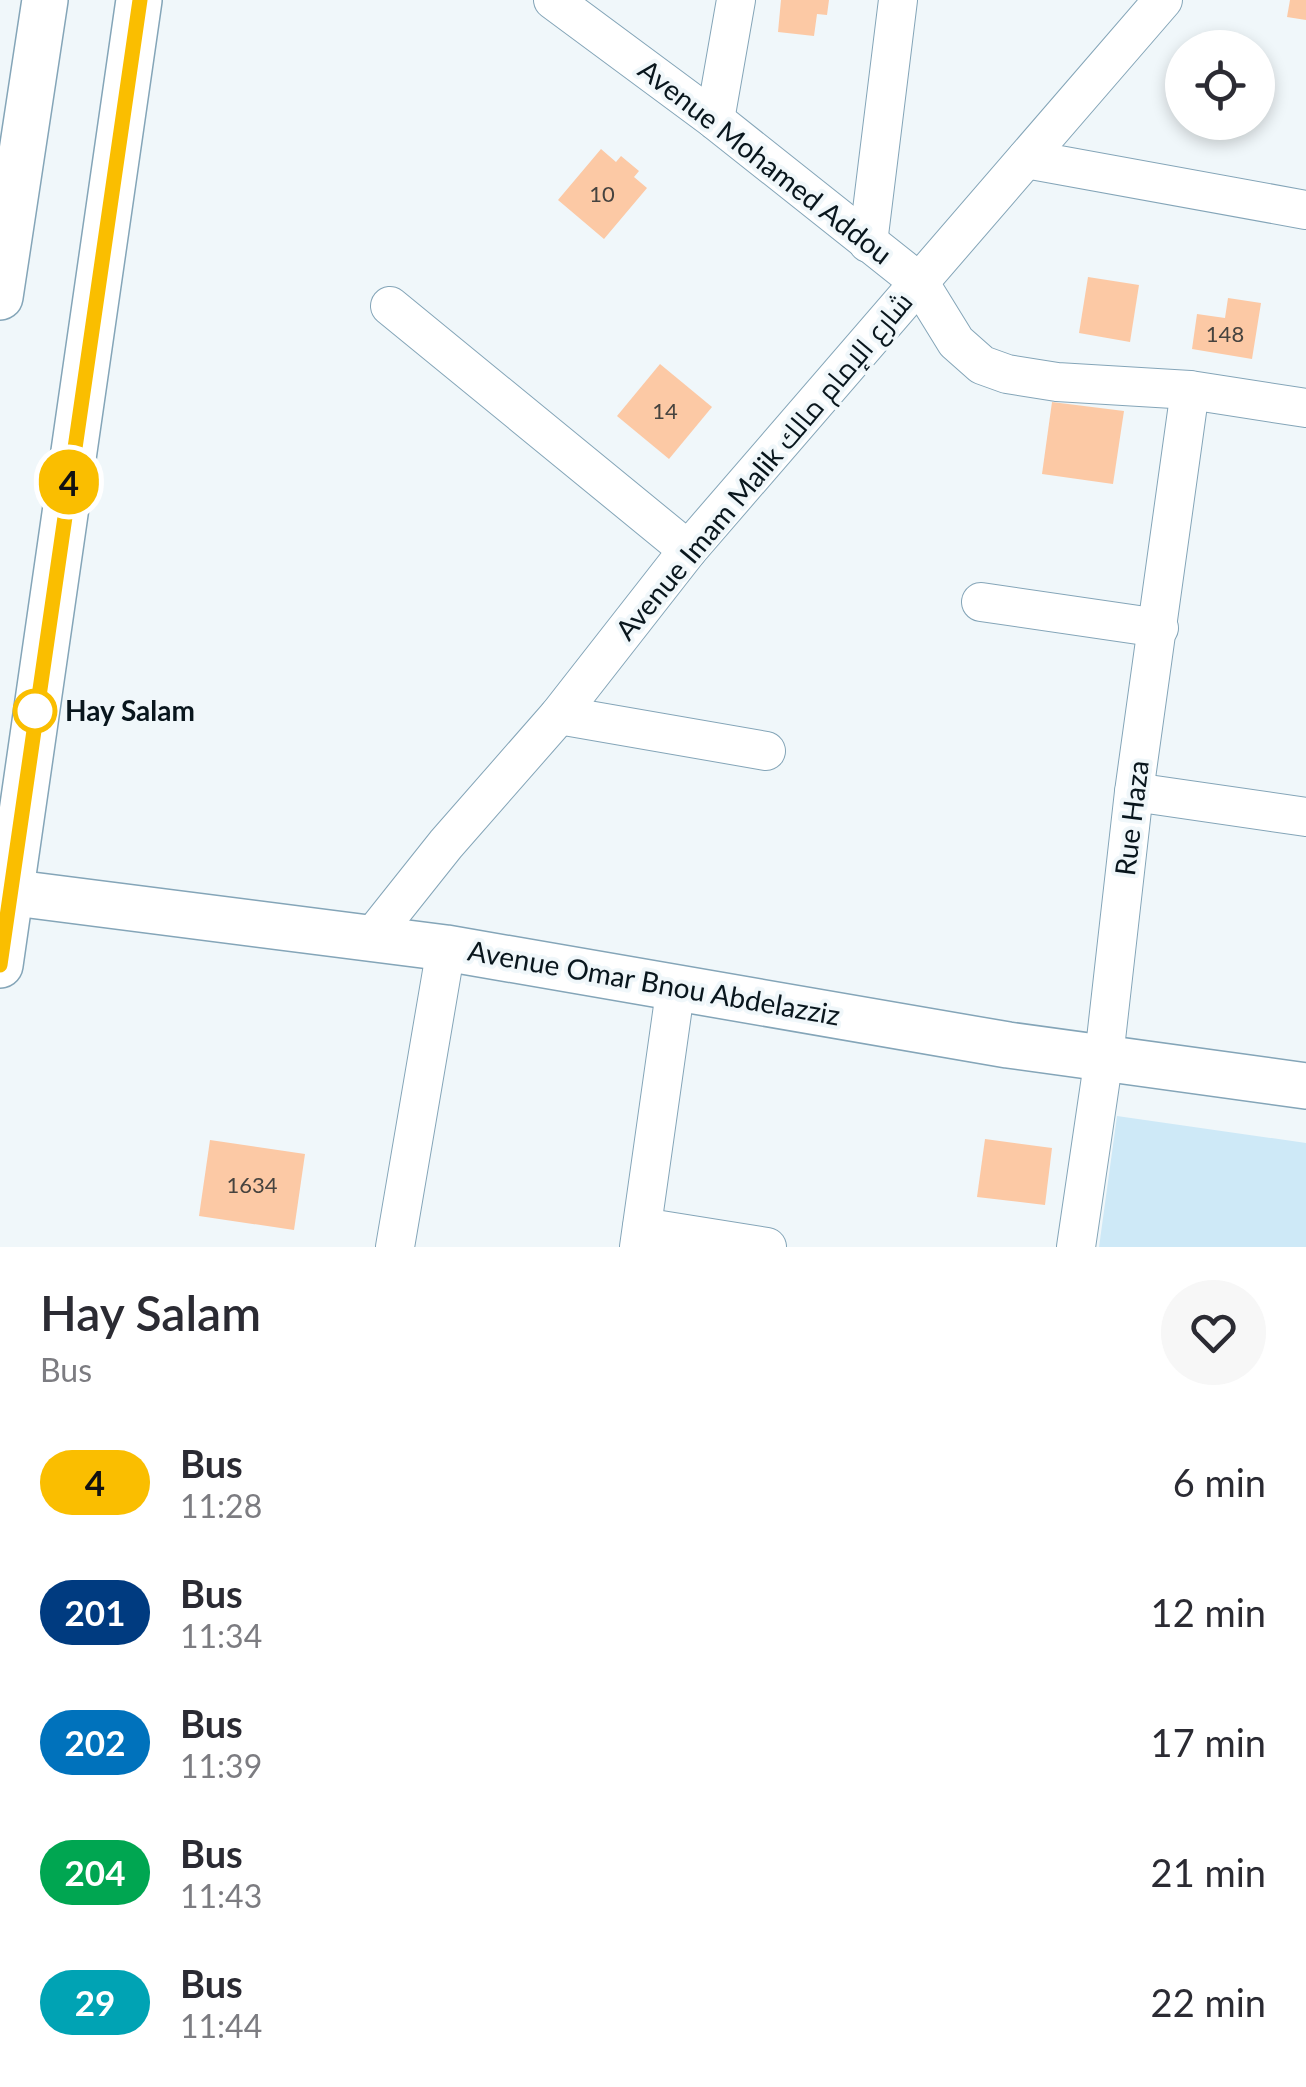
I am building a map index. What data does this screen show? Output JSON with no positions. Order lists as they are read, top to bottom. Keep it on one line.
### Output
{"streets":{"street":["Avenue Mohamed Addou","Avenue Imam Malik شارع الإمام مالك","Rue Haza","Avenue Omar Bnou Abdelazziz"]},"crossings":[["Avenue Mohamed Addou","Avenue Imam Malik شارع الإمام مالك"],["Avenue Mohamed Addou","Rue Haza"],["Avenue Imam Malik شارع الإمام مالك","Avenue Omar Bnou Abdelazziz"],["Rue Haza","Avenue Omar Bnou Abdelazziz"]],"places":["Hay Salam"],"lines":["bus line 4"],"house_numbers":["10","148","14","1634"],"page":{"on_map":"4","heading":["Hay Salam","Bus"],"list":[{"mark":"4","name":"Bus","note":"11:28","value":"6 min"},{"mark":"201","name":"Bus","note":"11:34","value":"12 min"},{"mark":"202","name":"Bus","note":"11:39","value":"17 min"},{"mark":"204","name":"Bus","note":"11:43","value":"21 min"},{"mark":"29","name":"Bus","note":"11:44","value":"22 min"}]}}
